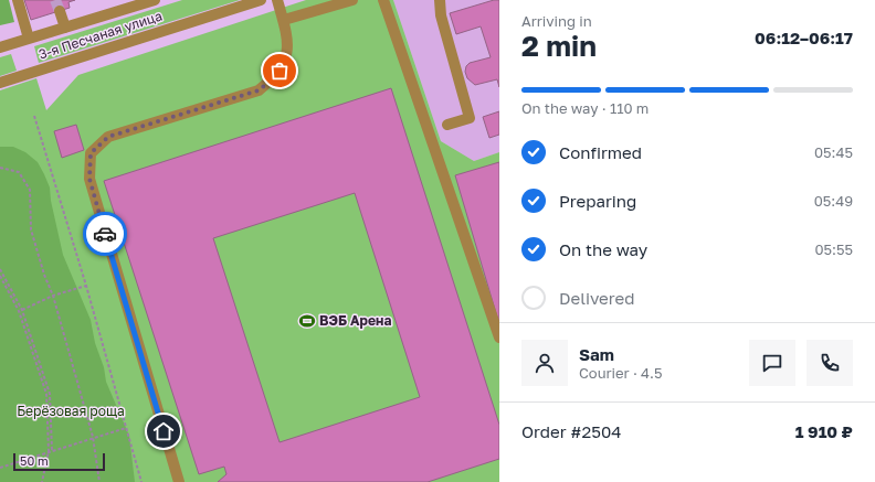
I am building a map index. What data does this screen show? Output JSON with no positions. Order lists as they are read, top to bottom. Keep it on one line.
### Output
{"streets":{"street":["3-я Песчаная улица"]},"parks":["Берёзовая роща"],"places":{"sports":["ВЭБ Арена"]},"scale_bar":"50 m","page":{"heading":["2 min","Arriving in","06:12–06:17"],"panel":["Sam","Courier · 4.5","Order #2504","1 910 ₽"],"bar":"On the way · 110 m","list":[["Confirmed","05:45"],["Preparing","05:49"],["On the way","05:55"],"Delivered"],"scale":"50 m"}}
